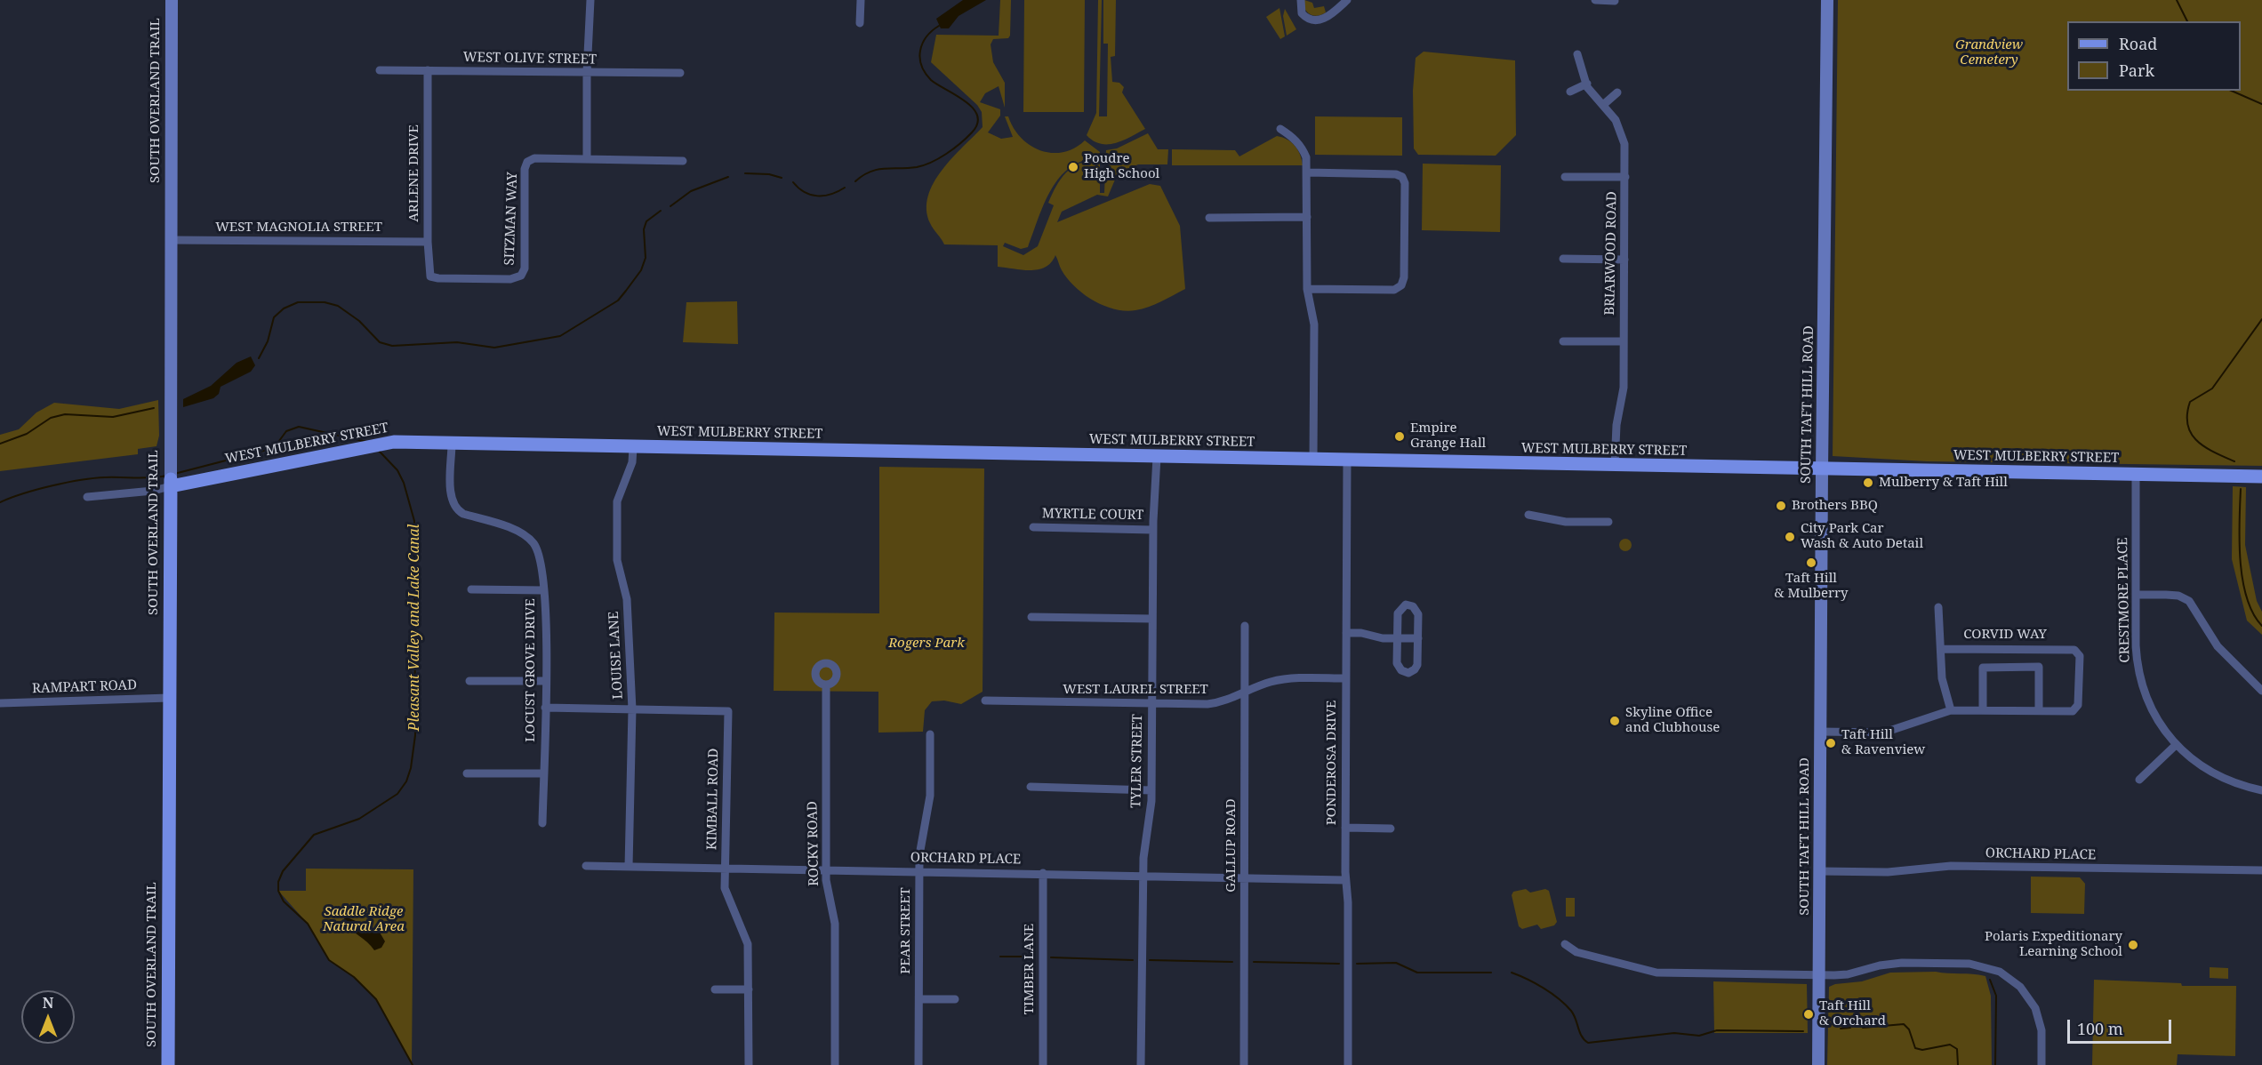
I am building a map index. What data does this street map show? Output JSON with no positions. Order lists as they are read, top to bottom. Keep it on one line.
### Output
{"streets":{"main road":["SOUTH OVERLAND TRAIL","SOUTH TAFT HILL ROAD","WEST MULBERRY STREET"],"street":["WEST OLIVE STREET","ARLENE DRIVE","SITZMAN WAY","WEST MAGNOLIA STREET","BRIARWOOD ROAD","MYRTLE COURT","CRESTMORE PLACE","CORVID WAY","LOUISE LANE","LOCUST GROVE DRIVE","RAMPART ROAD","WEST LAUREL STREET","TYLER STREET","PONDEROSA DRIVE","KIMBALL ROAD","ROCKY ROAD","GALLUP ROAD","ORCHARD PLACE","PEAR STREET","TIMBER LANE"]},"crossings":[["WEST OLIVE STREET","ARLENE DRIVE"],["SOUTH OVERLAND TRAIL","WEST MAGNOLIA STREET"],["SOUTH OVERLAND TRAIL","WEST MULBERRY STREET"],["SOUTH OVERLAND TRAIL","RAMPART ROAD"],["ARLENE DRIVE","SITZMAN WAY"],["ARLENE DRIVE","WEST MAGNOLIA STREET"],["BRIARWOOD ROAD","WEST MULBERRY STREET"],["SOUTH TAFT HILL ROAD","WEST MULBERRY STREET"],["SOUTH TAFT HILL ROAD","ORCHARD PLACE"],["WEST MULBERRY STREET","CRESTMORE PLACE"],["WEST MULBERRY STREET","LOUISE LANE"],["WEST MULBERRY STREET","LOCUST GROVE DRIVE"],["WEST MULBERRY STREET","TYLER STREET"],["WEST MULBERRY STREET","PONDEROSA DRIVE"],["MYRTLE COURT","TYLER STREET"],["LOUISE LANE","KIMBALL ROAD"],["LOUISE LANE","ORCHARD PLACE"],["LOCUST GROVE DRIVE","KIMBALL ROAD"],["WEST LAUREL STREET","TYLER STREET"],["WEST LAUREL STREET","PONDEROSA DRIVE"],["WEST LAUREL STREET","GALLUP ROAD"],["TYLER STREET","ORCHARD PLACE"],["PONDEROSA DRIVE","ORCHARD PLACE"],["KIMBALL ROAD","ORCHARD PLACE"],["ROCKY ROAD","ORCHARD PLACE"],["GALLUP ROAD","ORCHARD PLACE"],["ORCHARD PLACE","PEAR STREET"],["ORCHARD PLACE","TIMBER LANE"]],"water":["Pleasant Valley and Lake Canal"],"parks":["Grandview Cemetery","Rogers Park","Saddle Ridge Natural Area"],"places":["Poudre High School","Empire Grange Hall","Mulberry & Taft Hill","Brothers BBQ","City Park Car Wash & Auto Detail","Taft Hill & Mulberry","Skyline Office and Clubhouse","Taft Hill & Ravenview","Polaris Expeditionary Learning School","Taft Hill & Orchard"],"legend":["Road","Park"],"scale_bar":"100 m","north":"top"}
